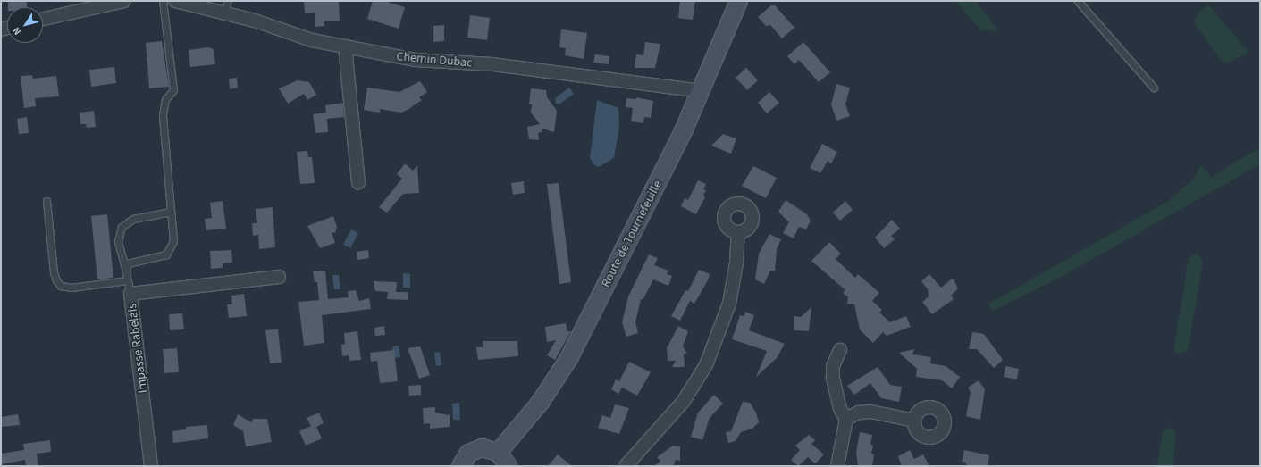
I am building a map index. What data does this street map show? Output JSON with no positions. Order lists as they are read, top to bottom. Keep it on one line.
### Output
{"streets":{"street":["Chemin Dubac","Route de Tournefeuille","Impasse Rabelais"]},"crossings":[["Chemin Dubac","Route de Tournefeuille"]],"north":"bottom left"}
